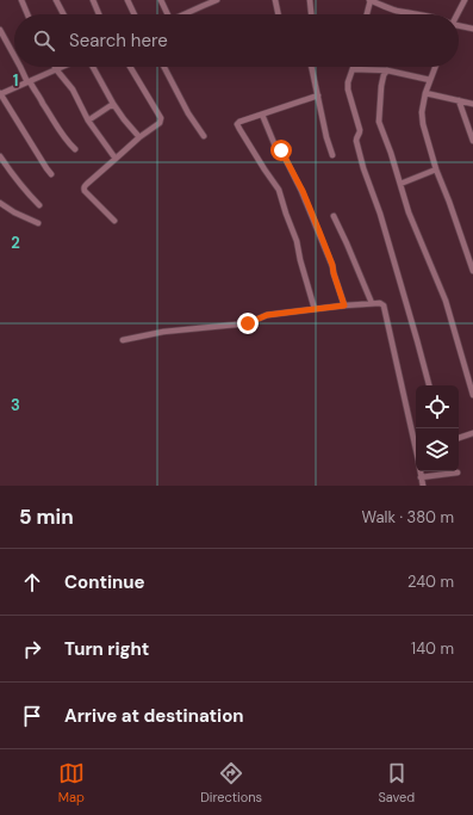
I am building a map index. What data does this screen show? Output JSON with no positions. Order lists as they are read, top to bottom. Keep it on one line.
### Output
{"page":{"search":"Search here","heading":["5 min","Walk · 380 m"],"list":[["Continue","240 m"],["Turn right","140 m"],"Arrive at destination"],"nav":["Map","Directions","Saved"]},"grid":{"rows":["1","2","3"]}}
